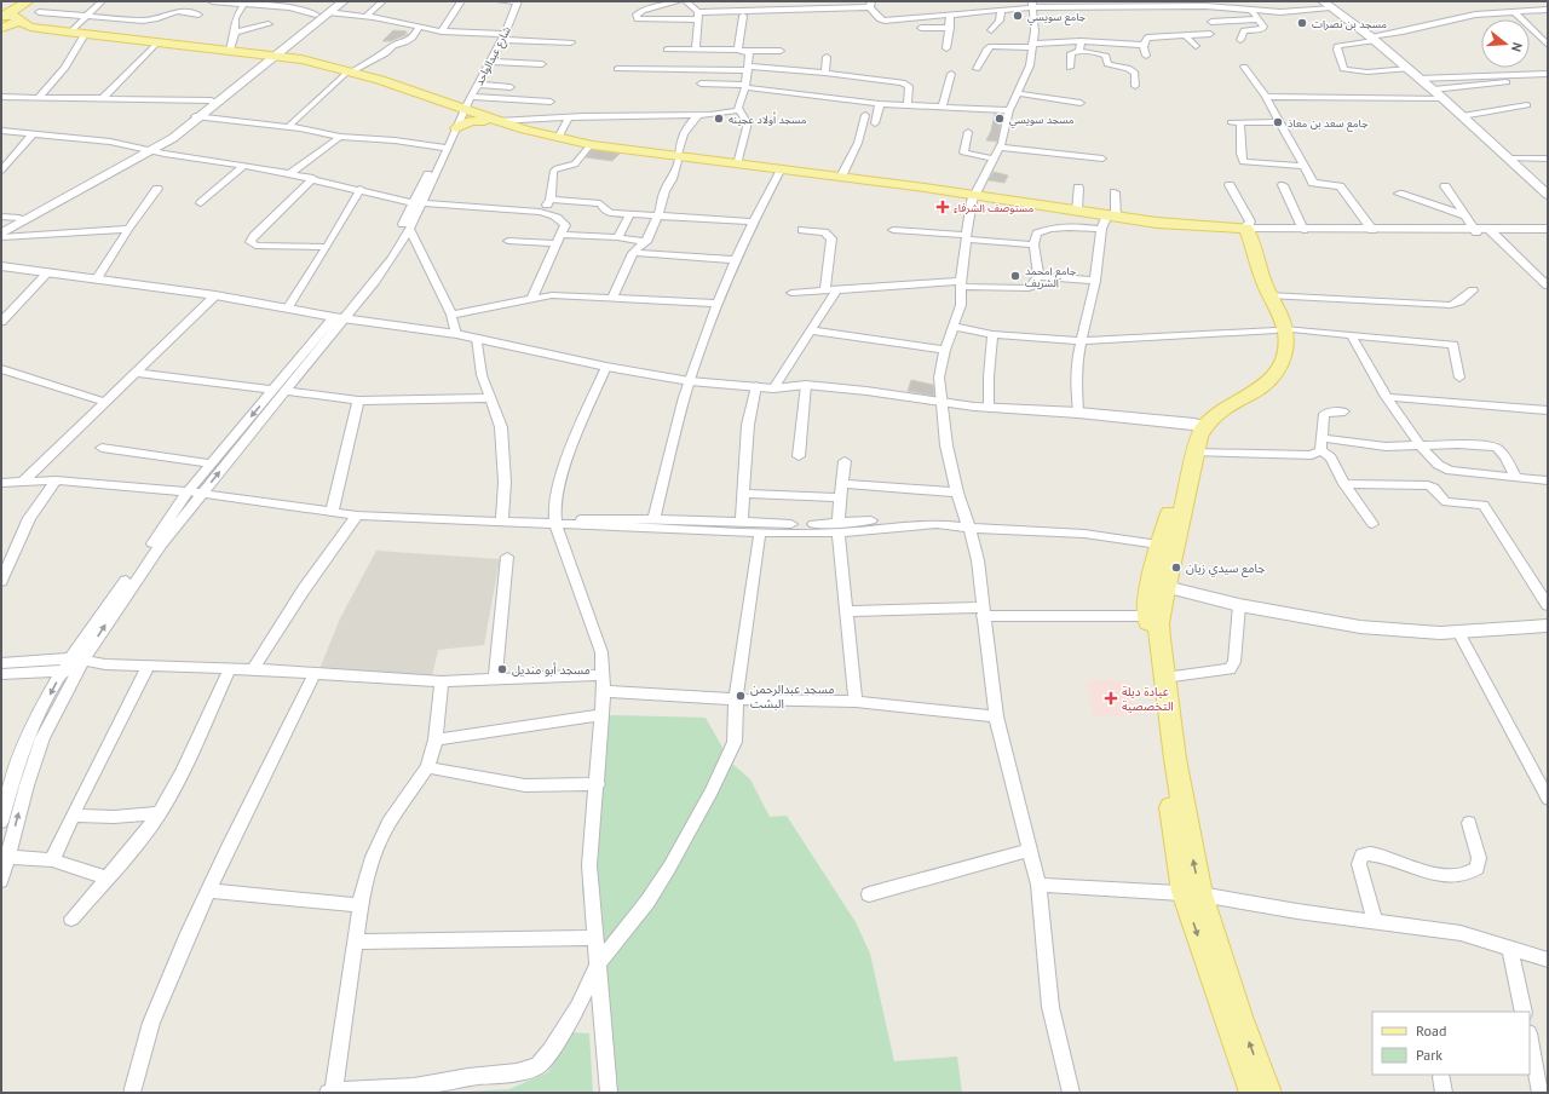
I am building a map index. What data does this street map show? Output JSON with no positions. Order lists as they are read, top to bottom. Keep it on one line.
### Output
{"streets":{"street":["شارع عبدالواحد"]},"places":{"other":["جامع سويسي","مسجد بن نصرات","مسجد أولاد عجينه","مسجد سويسي","جامع سعد بن معاذ","جامع امحمد الشريف","جامع سيدي زيان","مسجد أبو منديل","مسجد عبدالرحمن البشت"],"health":["مستوصف الشرفاء","عيادة ديلة التخصصية"]},"legend":["Road","Park"],"north":"right"}
